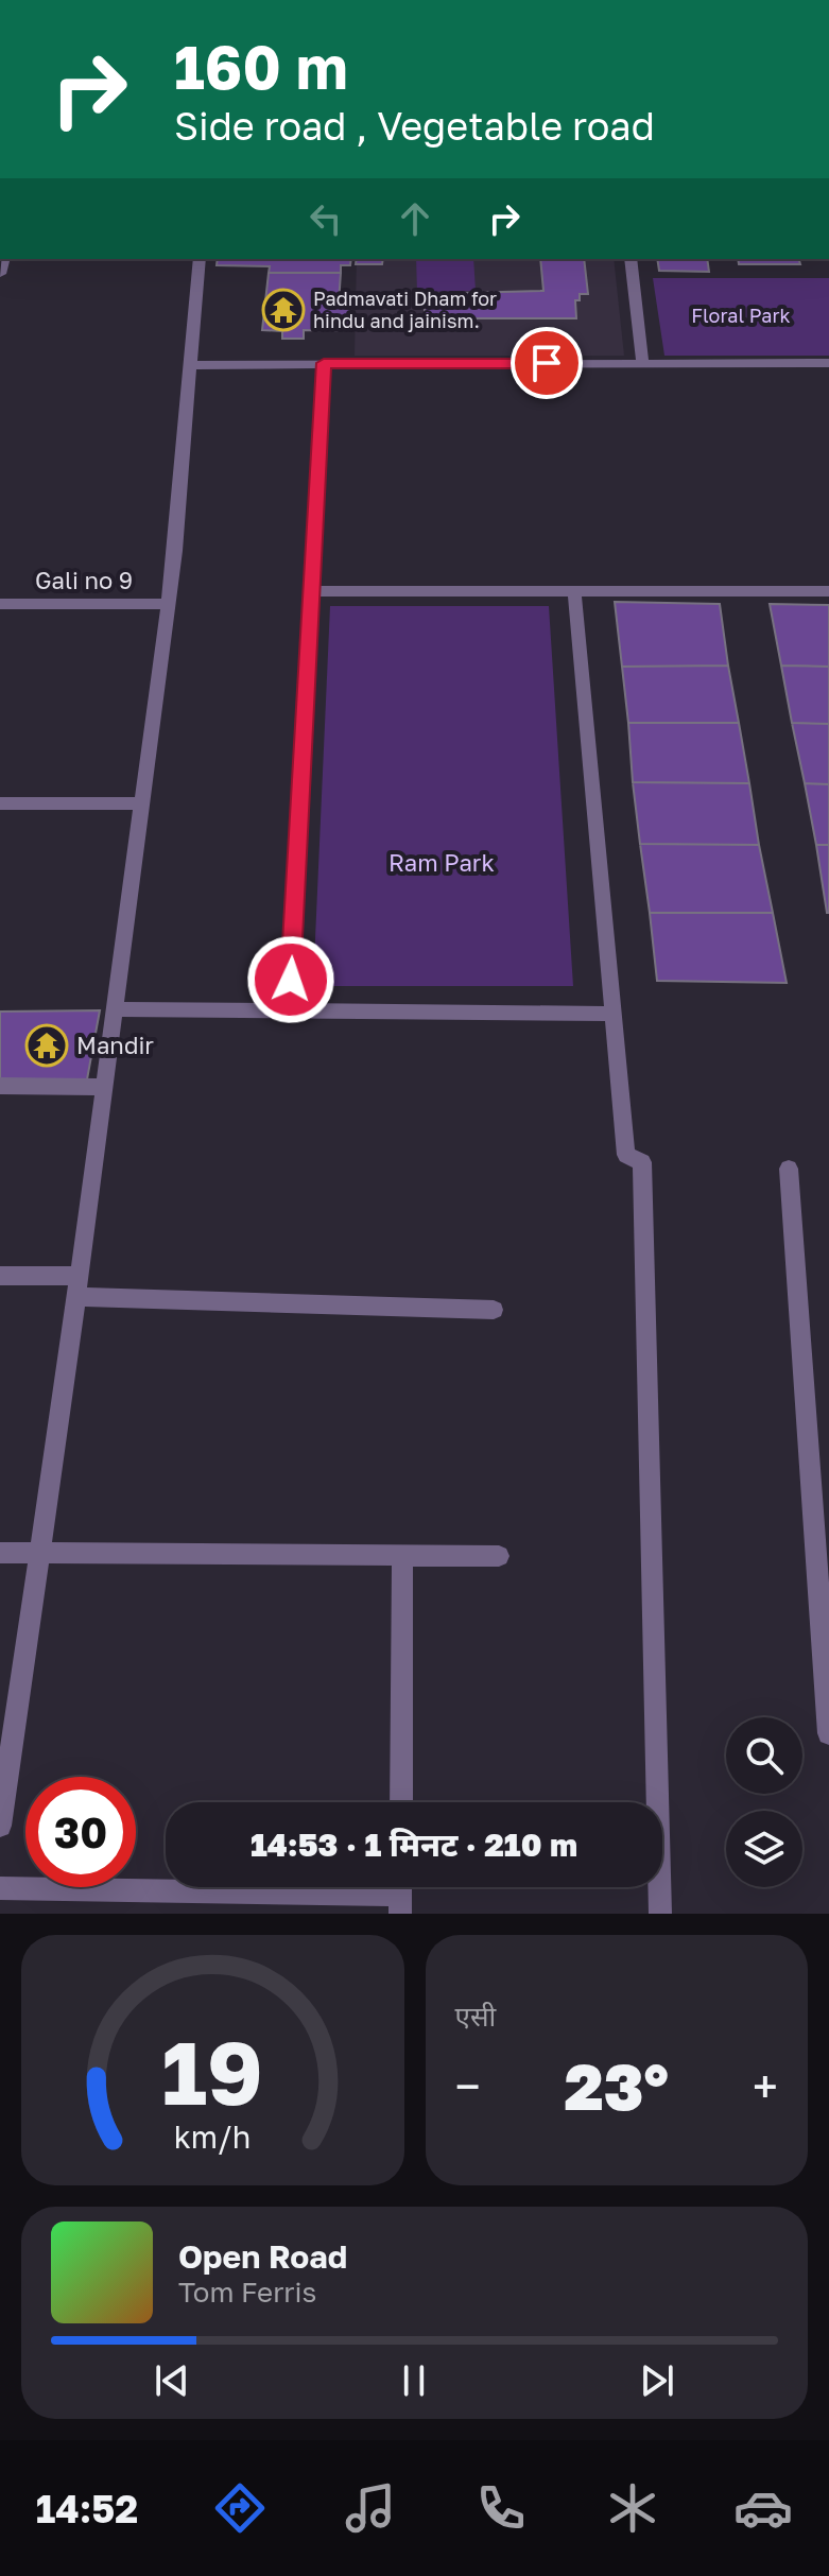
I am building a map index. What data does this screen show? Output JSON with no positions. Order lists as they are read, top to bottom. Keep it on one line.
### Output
{"streets":{"street":["Gali no 9"]},"parks":["Floral Park","Ram Park"],"places":{"temple":["Padmavati Dham for hindu and jainism.","Mandir"]},"page":{"turn":["160 m","Side road , Vegetable road"],"limit":"30","trip":"14:53 · 1 मिनट · 210 m","tile":"एसी","heat":["−","23°","+"],"song":["Open Road","Tom Ferris"],"tabs":"14:52","gauge":["19","km/h"]}}
